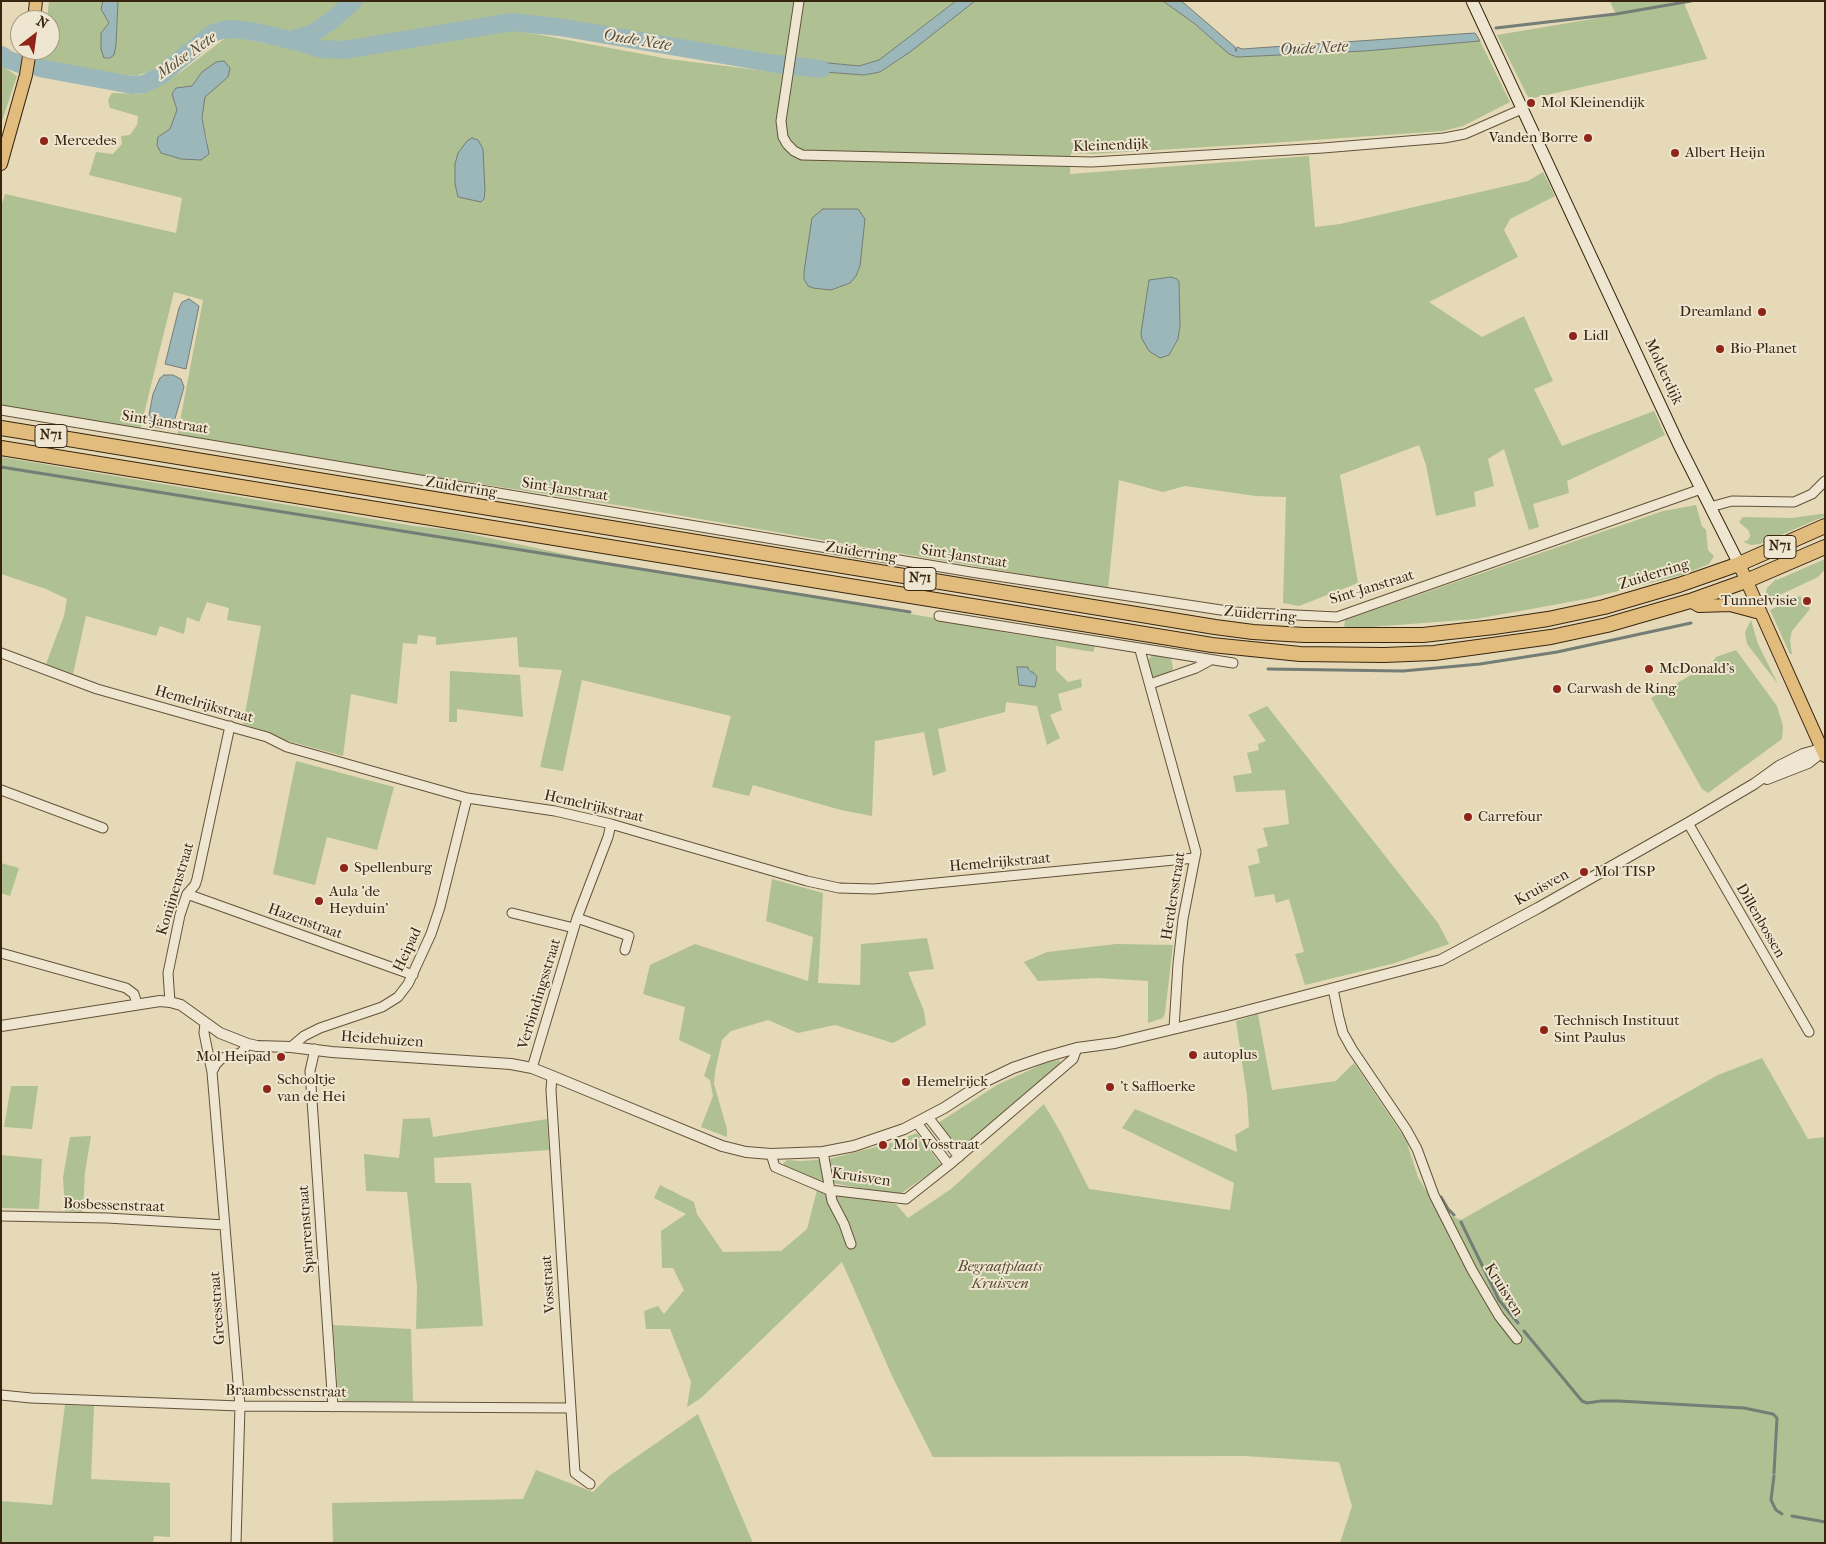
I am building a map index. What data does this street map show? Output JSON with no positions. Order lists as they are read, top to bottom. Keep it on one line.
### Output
{"streets":{"highway":["N71","Zuiderring"],"main road":["Molderdijk"],"street":["Kleinendijk","Sint-Janstraat","Hemelrijkstraat","Kruisven","Konijnenstraat","Herdersstraat","Dillenbossen","Hazenstraat","Heipad","Verbindingsstraat","Heidehuizen","Bosbessenstraat","Sparrenstraat","Vosstraat","Greesstraat","Braambessenstraat"]},"crossings":[["Kleinendijk","Molderdijk"],["Molderdijk","Sint-Janstraat"],["Molderdijk","N71"],["Molderdijk","Zuiderring"],["Molderdijk","Kruisven"],["Hemelrijkstraat","Konijnenstraat"],["Hemelrijkstraat","Herdersstraat"],["Hemelrijkstraat","Heipad"],["Hemelrijkstraat","Verbindingsstraat"],["Kruisven","Herdersstraat"],["Kruisven","Dillenbossen"],["Kruisven","Heidehuizen"],["Konijnenstraat","Hazenstraat"],["Konijnenstraat","Heidehuizen"],["Hazenstraat","Heipad"],["Heipad","Heidehuizen"],["Verbindingsstraat","Heidehuizen"],["Heidehuizen","Sparrenstraat"],["Heidehuizen","Vosstraat"],["Heidehuizen","Greesstraat"],["Bosbessenstraat","Greesstraat"],["Sparrenstraat","Braambessenstraat"],["Vosstraat","Braambessenstraat"],["Greesstraat","Braambessenstraat"]],"water":["Oude Nete","Molse Nete"],"parks":["Begraafplaats Kruisven"],"places":["Mol Kleinendijk","Vanden Borre","Mercedes","Albert Heijn","Dreamland","Lidl","Bio-Planet","Tunnelvisie","McDonald's","Carwash de Ring","Carrefour","Spellenburg","Mol TISP","Aula 'de Heyduin'","Technisch Instituut Sint Paulus","autoplus","Mol Heipad","Hemelrijck","'t Saffloerke","Schooltje van de Hei","Mol Vosstraat"],"north":"top right"}
